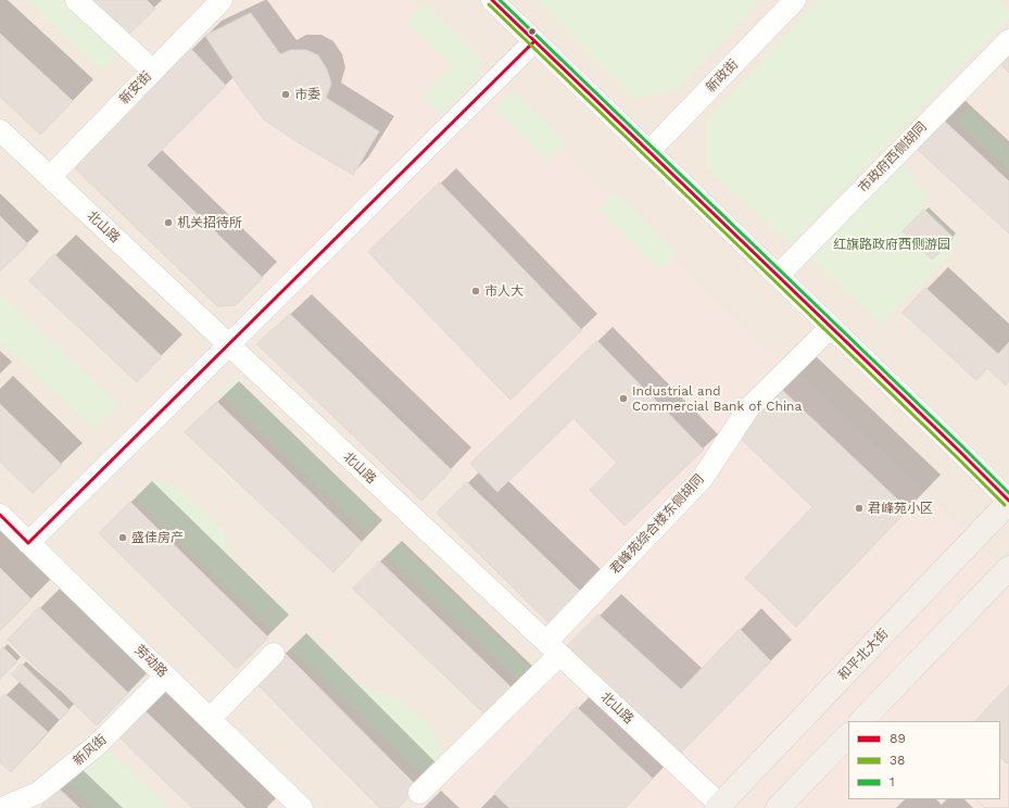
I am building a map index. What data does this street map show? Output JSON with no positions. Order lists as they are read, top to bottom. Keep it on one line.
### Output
{"streets":{"main road":["和平北大街"],"street":["新政街","新安街","市政府西侧胡同","北山路","君峰苑综合楼东侧胡同","劳动路","新风街"]},"crossings":[["新安街","北山路"],["北山路","君峰苑综合楼东侧胡同"],["北山路","和平北大街"],["劳动路","新风街"]],"parks":["红旗路政府西侧游园"],"places":["市委","机关招待所","市人大","Industrial and Commercial Bank of China","君峰苑小区","盛佳房产"],"lines":["transit line 89","transit line 1","transit line 38"],"legend":["89","38","1"]}
